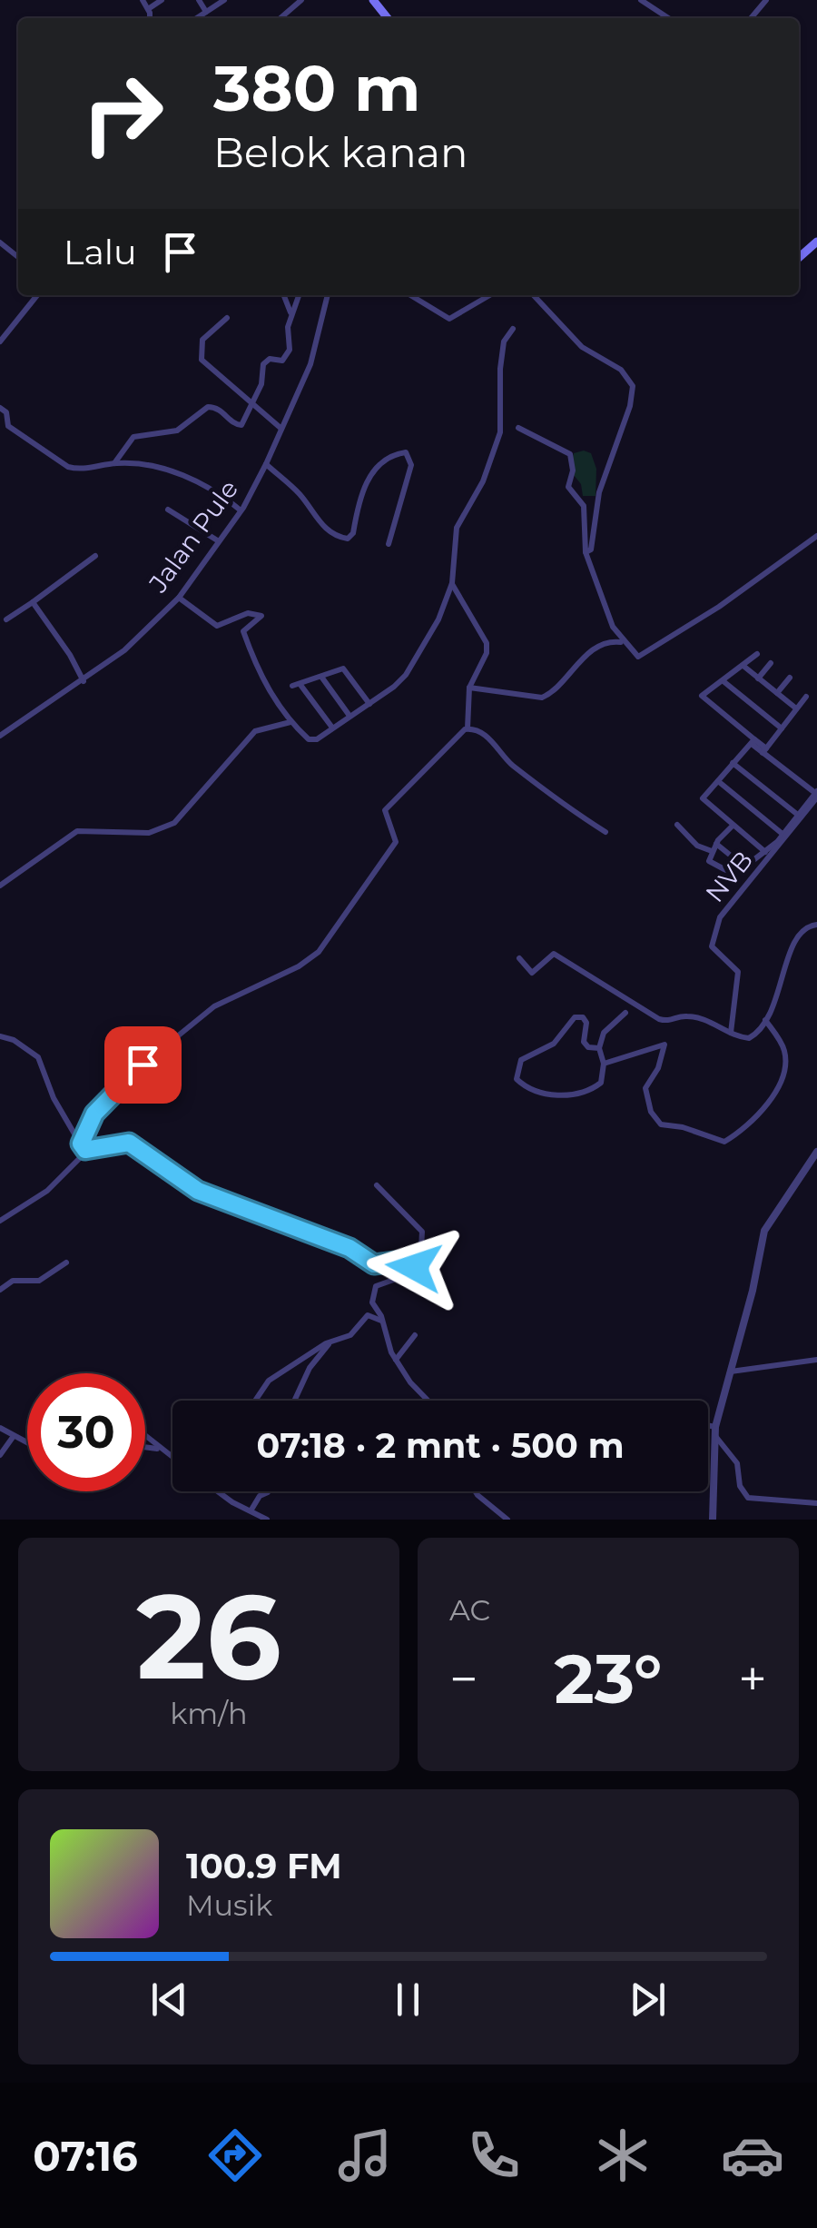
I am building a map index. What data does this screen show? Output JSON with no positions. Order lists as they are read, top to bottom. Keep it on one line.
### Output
{"streets":{"street":["Jalan Pule","NVB"]},"page":{"turn":["380 m","Belok kanan"],"then":"Lalu","limit":"30","trip":"07:18 · 2 mnt · 500 m","tile":[["26","km/h"],"AC"],"heat":["−","23°","+"],"song":["100.9 FM","Musik"],"tabs":"07:16"}}
